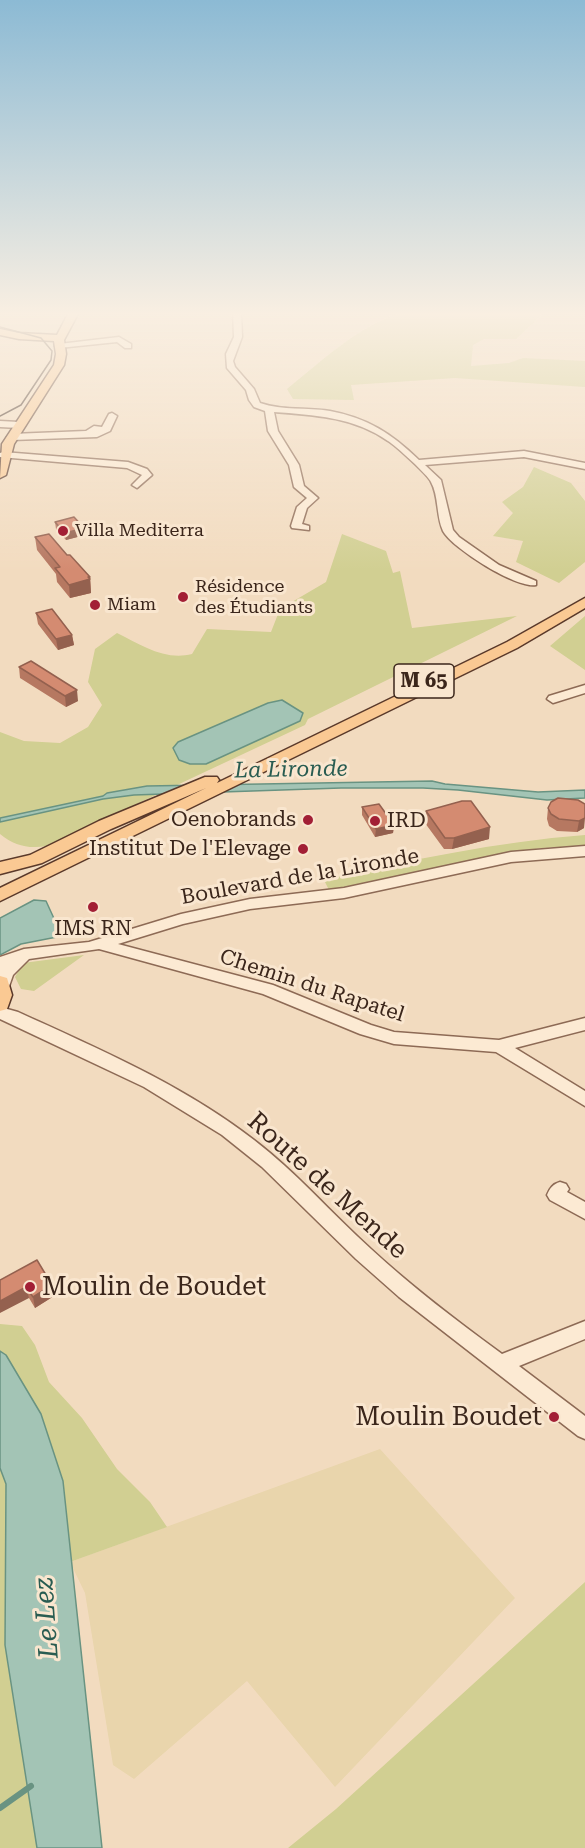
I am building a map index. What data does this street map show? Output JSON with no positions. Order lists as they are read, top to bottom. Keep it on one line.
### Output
{"streets":{"main road":["M 65"],"street":["Boulevard de la Lironde","Chemin du Rapatel","Route de Mende"]},"crossings":[["Boulevard de la Lironde","Chemin du Rapatel"]],"water":["La Lironde","Le Lez"],"places":["Villa Mediterra","Résidence des Étudiants","Miam","Oenobrands","IRD","Institut De l'Elevage","IMS RN","Moulin de Boudet","Moulin Boudet"]}
